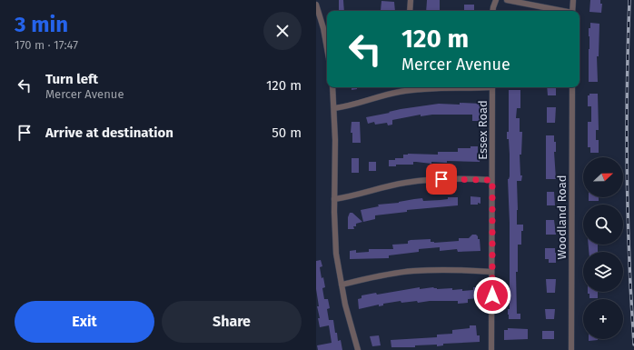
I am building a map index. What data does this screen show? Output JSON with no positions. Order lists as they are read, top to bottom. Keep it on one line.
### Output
{"streets":{"street":["Essex Road","Woodland Road"]},"north":"right","page":{"heading":["3 min","170 m · 17:47"],"turn":["120 m","Mercer Avenue"],"list":[{"name":"Turn left","note":"Mercer Avenue","value":"120 m"},{"name":"Arrive at destination","value":"50 m"}],"map_buttons":"+","buttons":["Exit","Share"]}}
